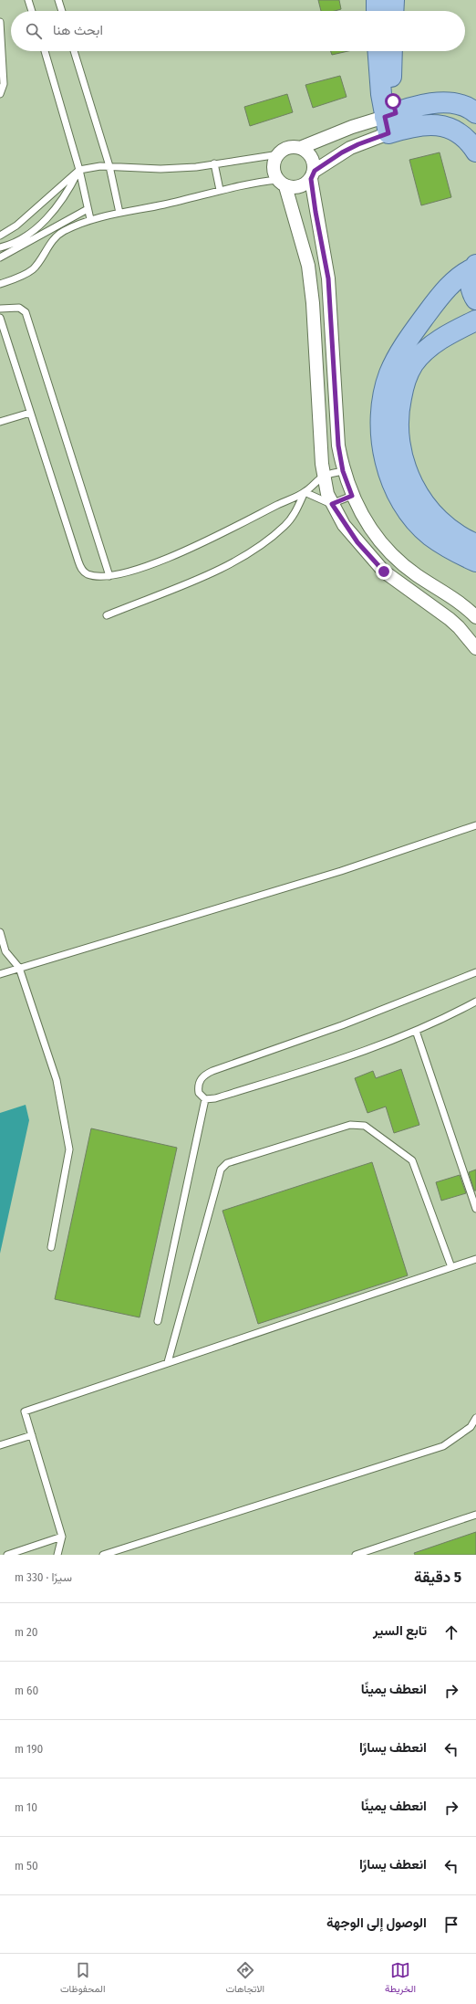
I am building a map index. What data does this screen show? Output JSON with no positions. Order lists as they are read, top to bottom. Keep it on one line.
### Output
{"page":{"search":"ابحث هنا","heading":["5 دقيقة","سيرًا · 330 m"],"list":[["تابع السير","20 m"],["انعطف يمينًا","60 m"],["انعطف يسارًا","190 m"],["انعطف يمينًا","10 m"],["انعطف يسارًا","50 m"],"الوصول إلى الوجهة"],"nav":["الخريطة","الاتجاهات","المحفوظات"]}}
